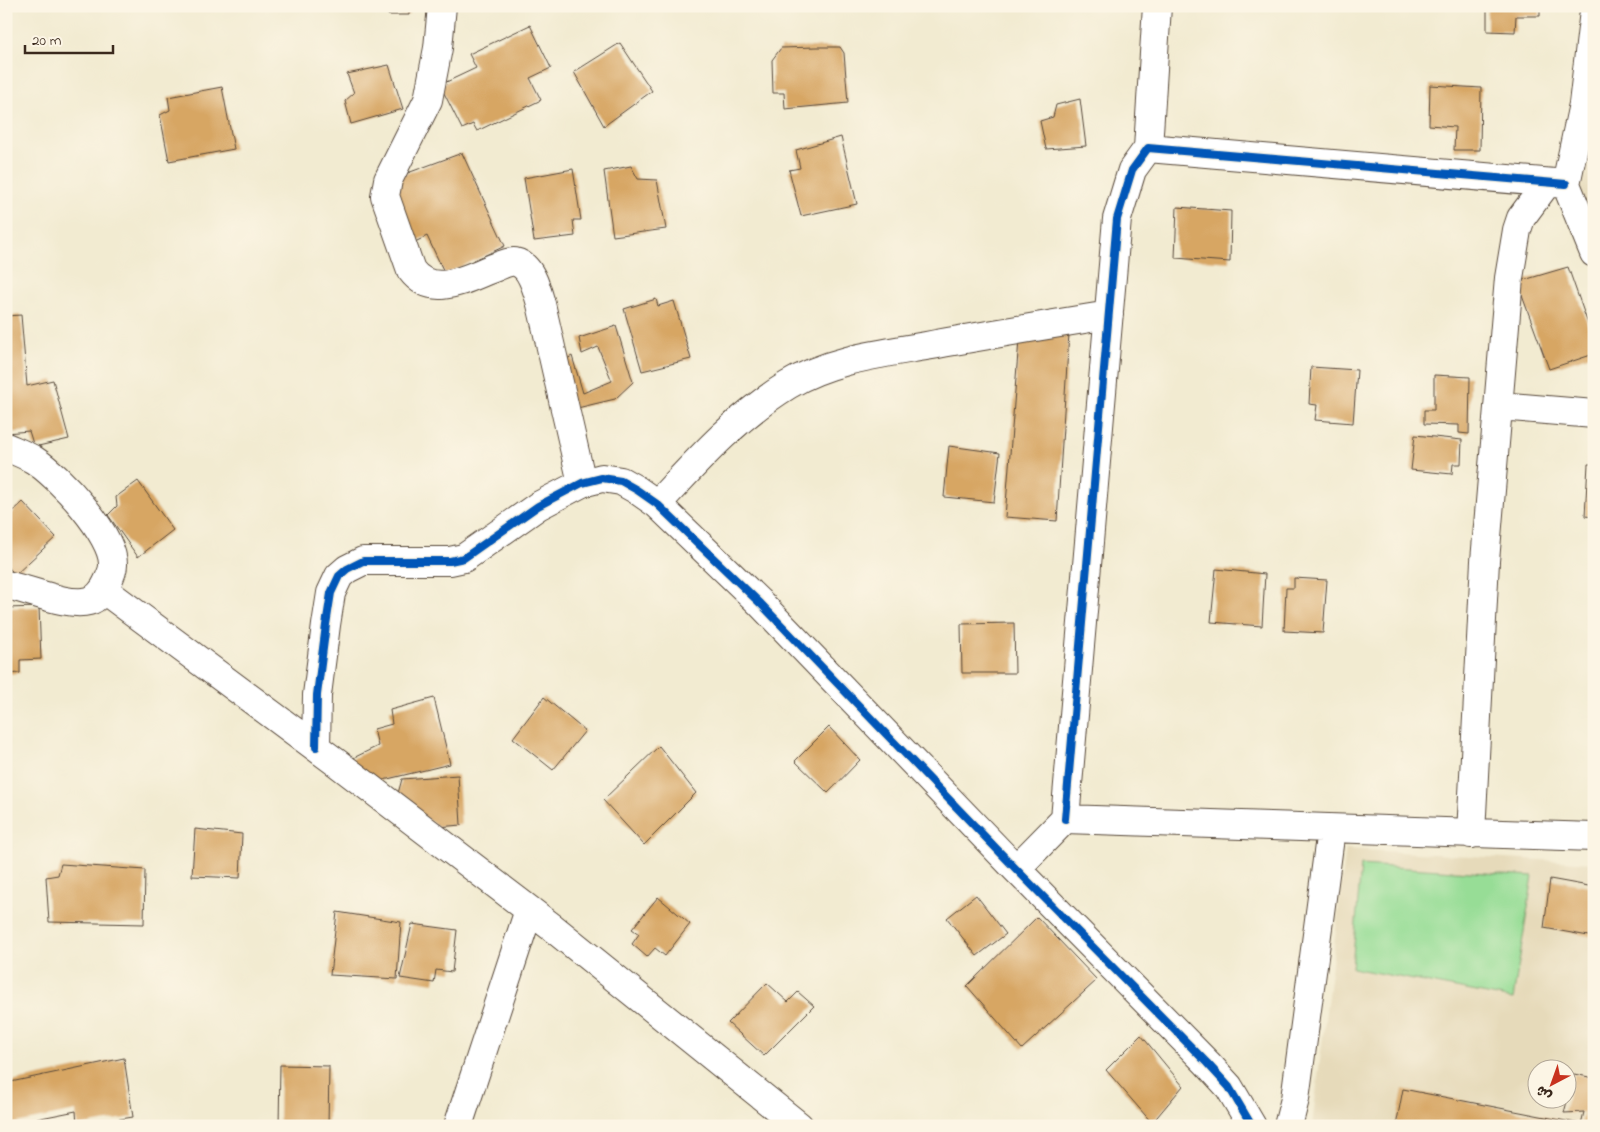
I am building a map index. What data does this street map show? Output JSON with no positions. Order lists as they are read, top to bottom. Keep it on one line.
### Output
{"scale_bar":"20 m","north":"bottom left"}
